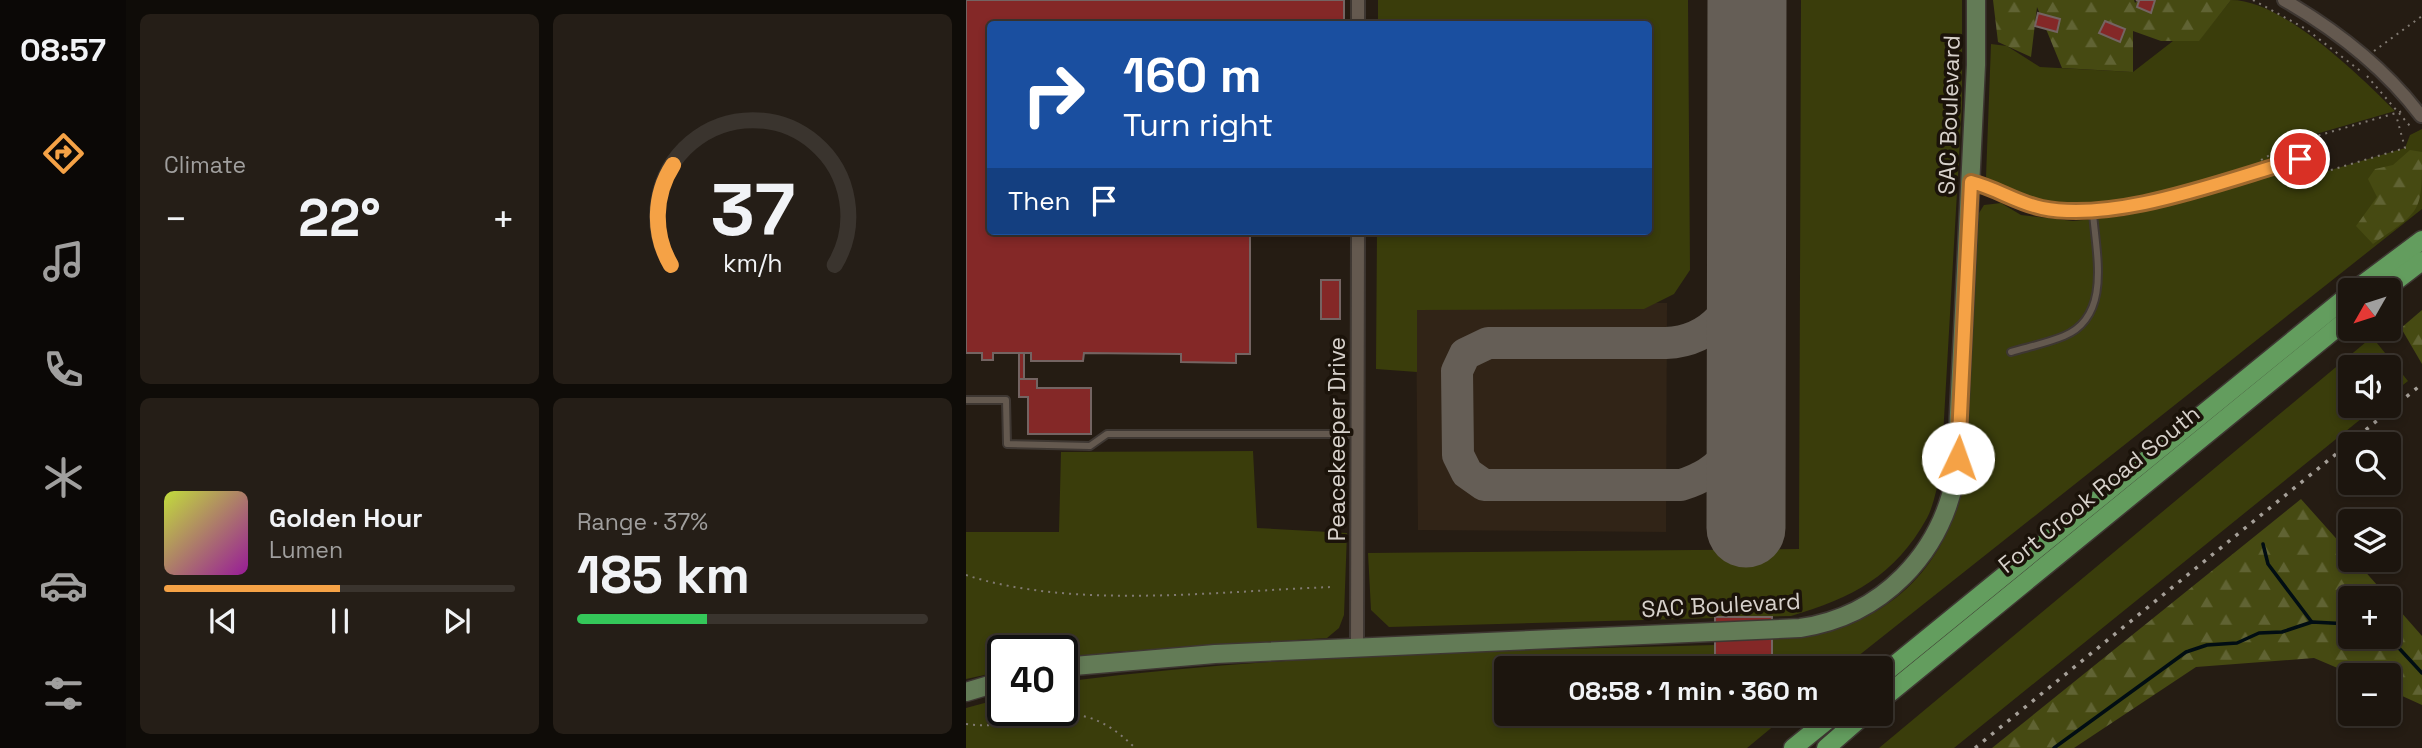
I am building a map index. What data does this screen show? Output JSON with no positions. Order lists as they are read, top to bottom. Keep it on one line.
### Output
{"streets":{"main road":["Fort Crook Road South"],"street":["SAC Boulevard","Peacekeeper Drive"]},"crossings":[["SAC Boulevard","Peacekeeper Drive"]],"north":"bottom left","page":{"tabs":"08:57","tile":["Climate",["Range · 37%","185 km"]],"turn":["160 m","Turn right"],"then":"Then","heat":["−","22°","+"],"map_buttons":["+","−"],"song":["Golden Hour","Lumen"],"limit":"40","trip":"08:58 · 1 min · 360 m","gauge":["37","km/h"]}}
